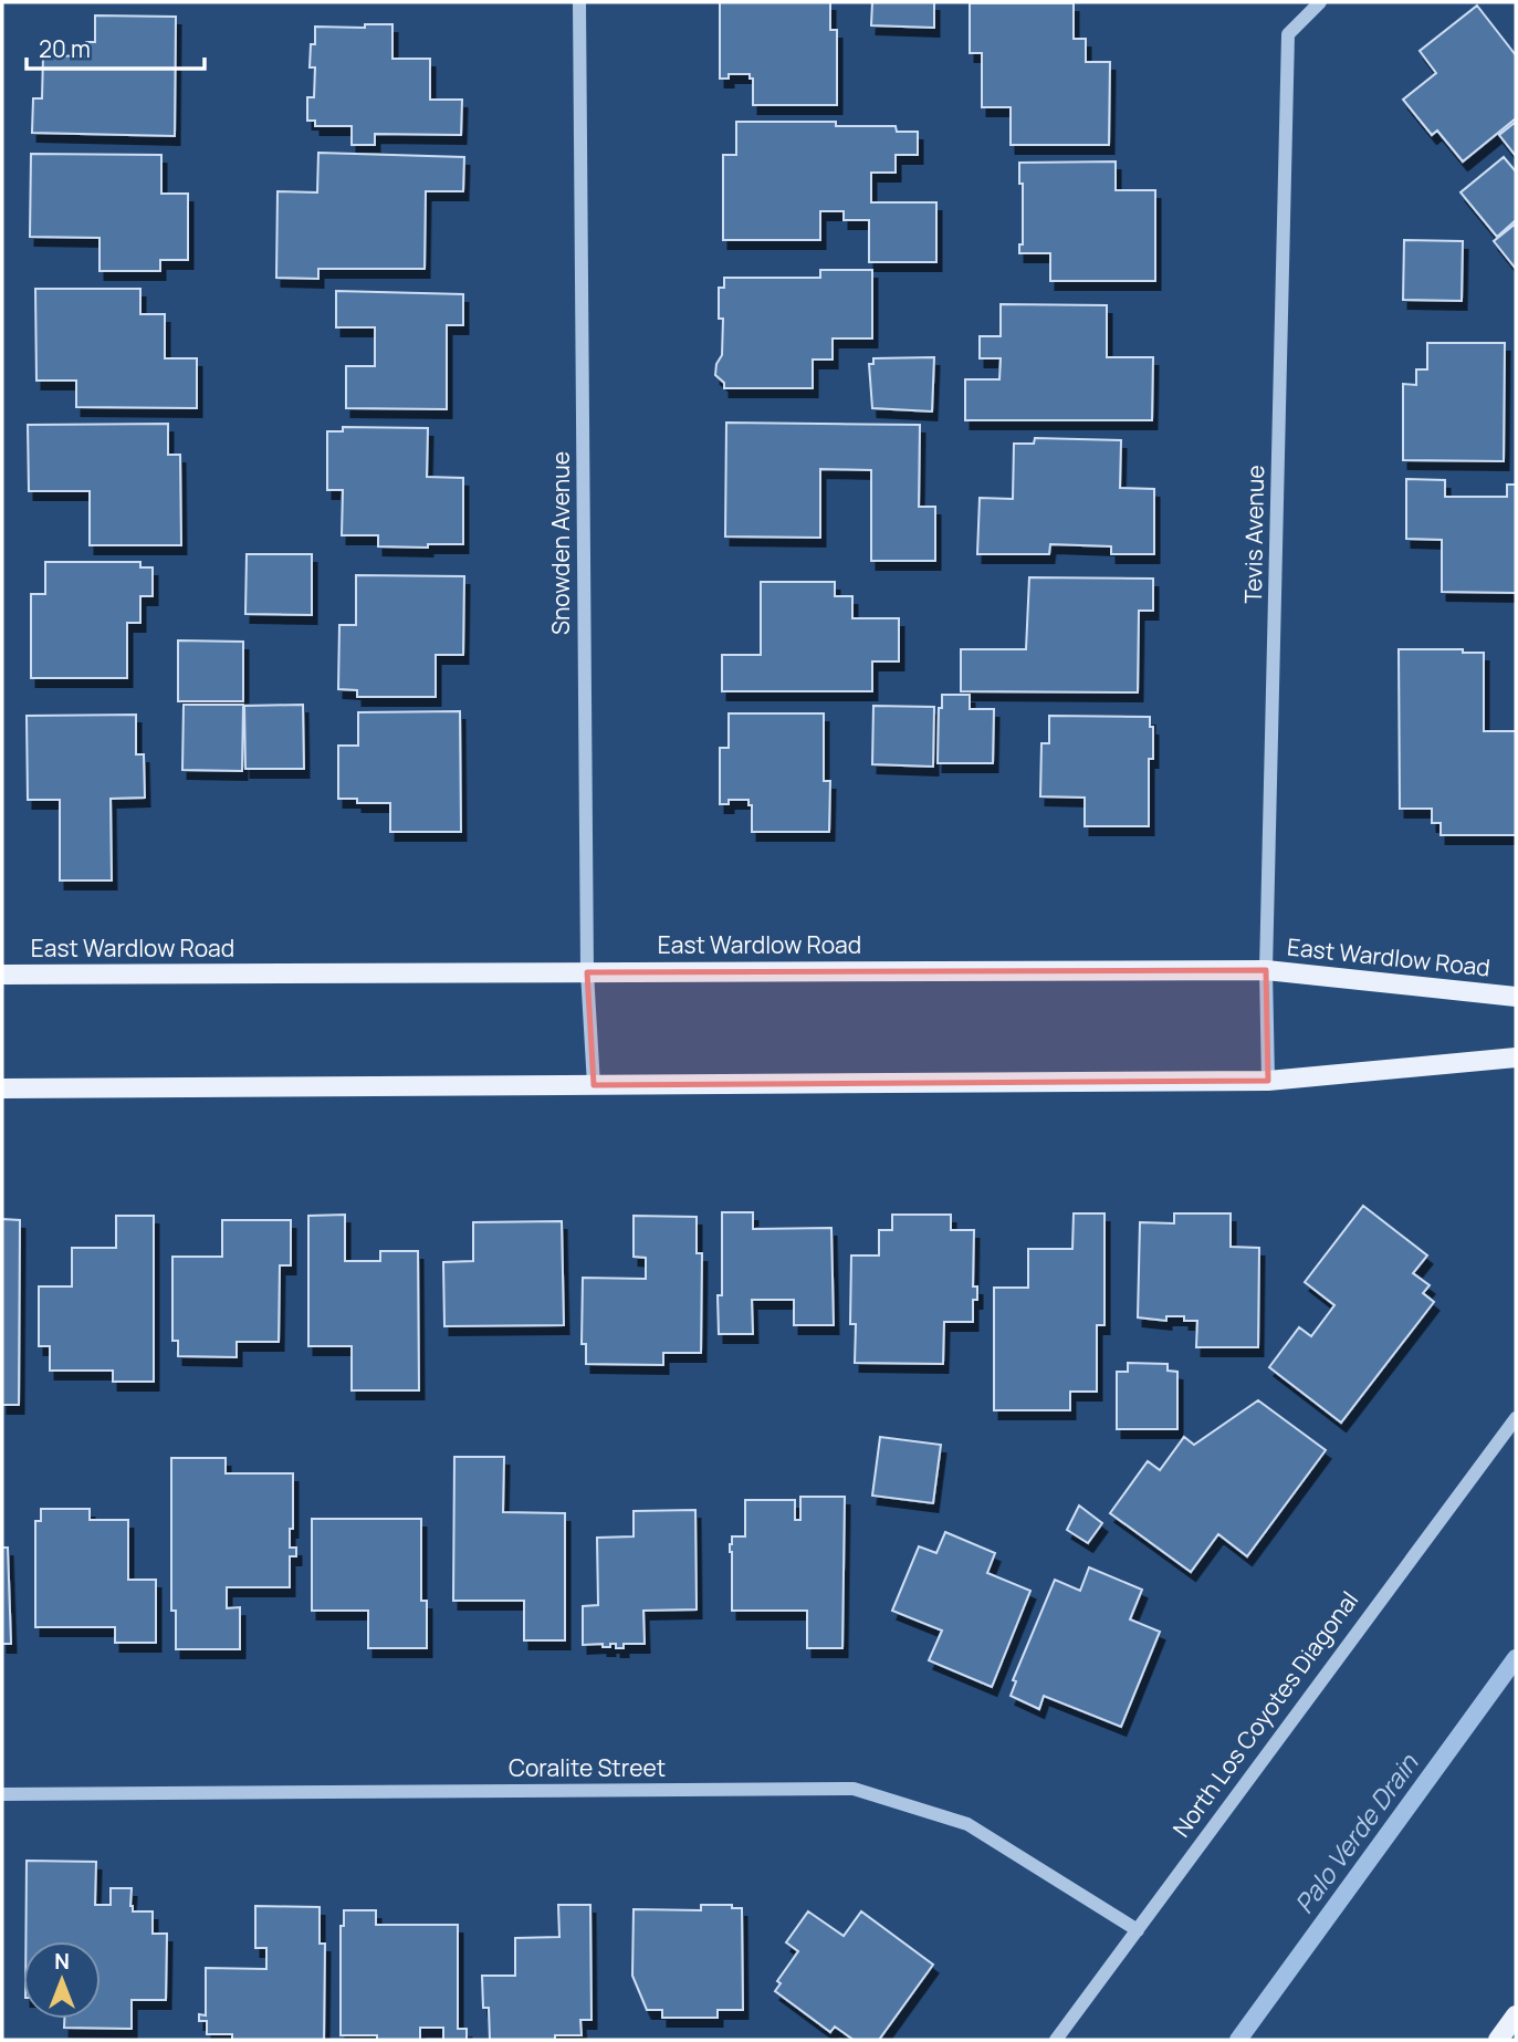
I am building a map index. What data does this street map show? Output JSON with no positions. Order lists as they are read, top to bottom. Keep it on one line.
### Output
{"streets":{"main road":["East Wardlow Road"],"street":["Tevis Avenue","Snowden Avenue","North Los Coyotes Diagonal","Coralite Street"]},"crossings":[["Tevis Avenue","East Wardlow Road"],["Snowden Avenue","East Wardlow Road"],["North Los Coyotes Diagonal","Coralite Street"]],"water":["Palo Verde Drain"],"scale_bar":"20 m","north":"top"}
